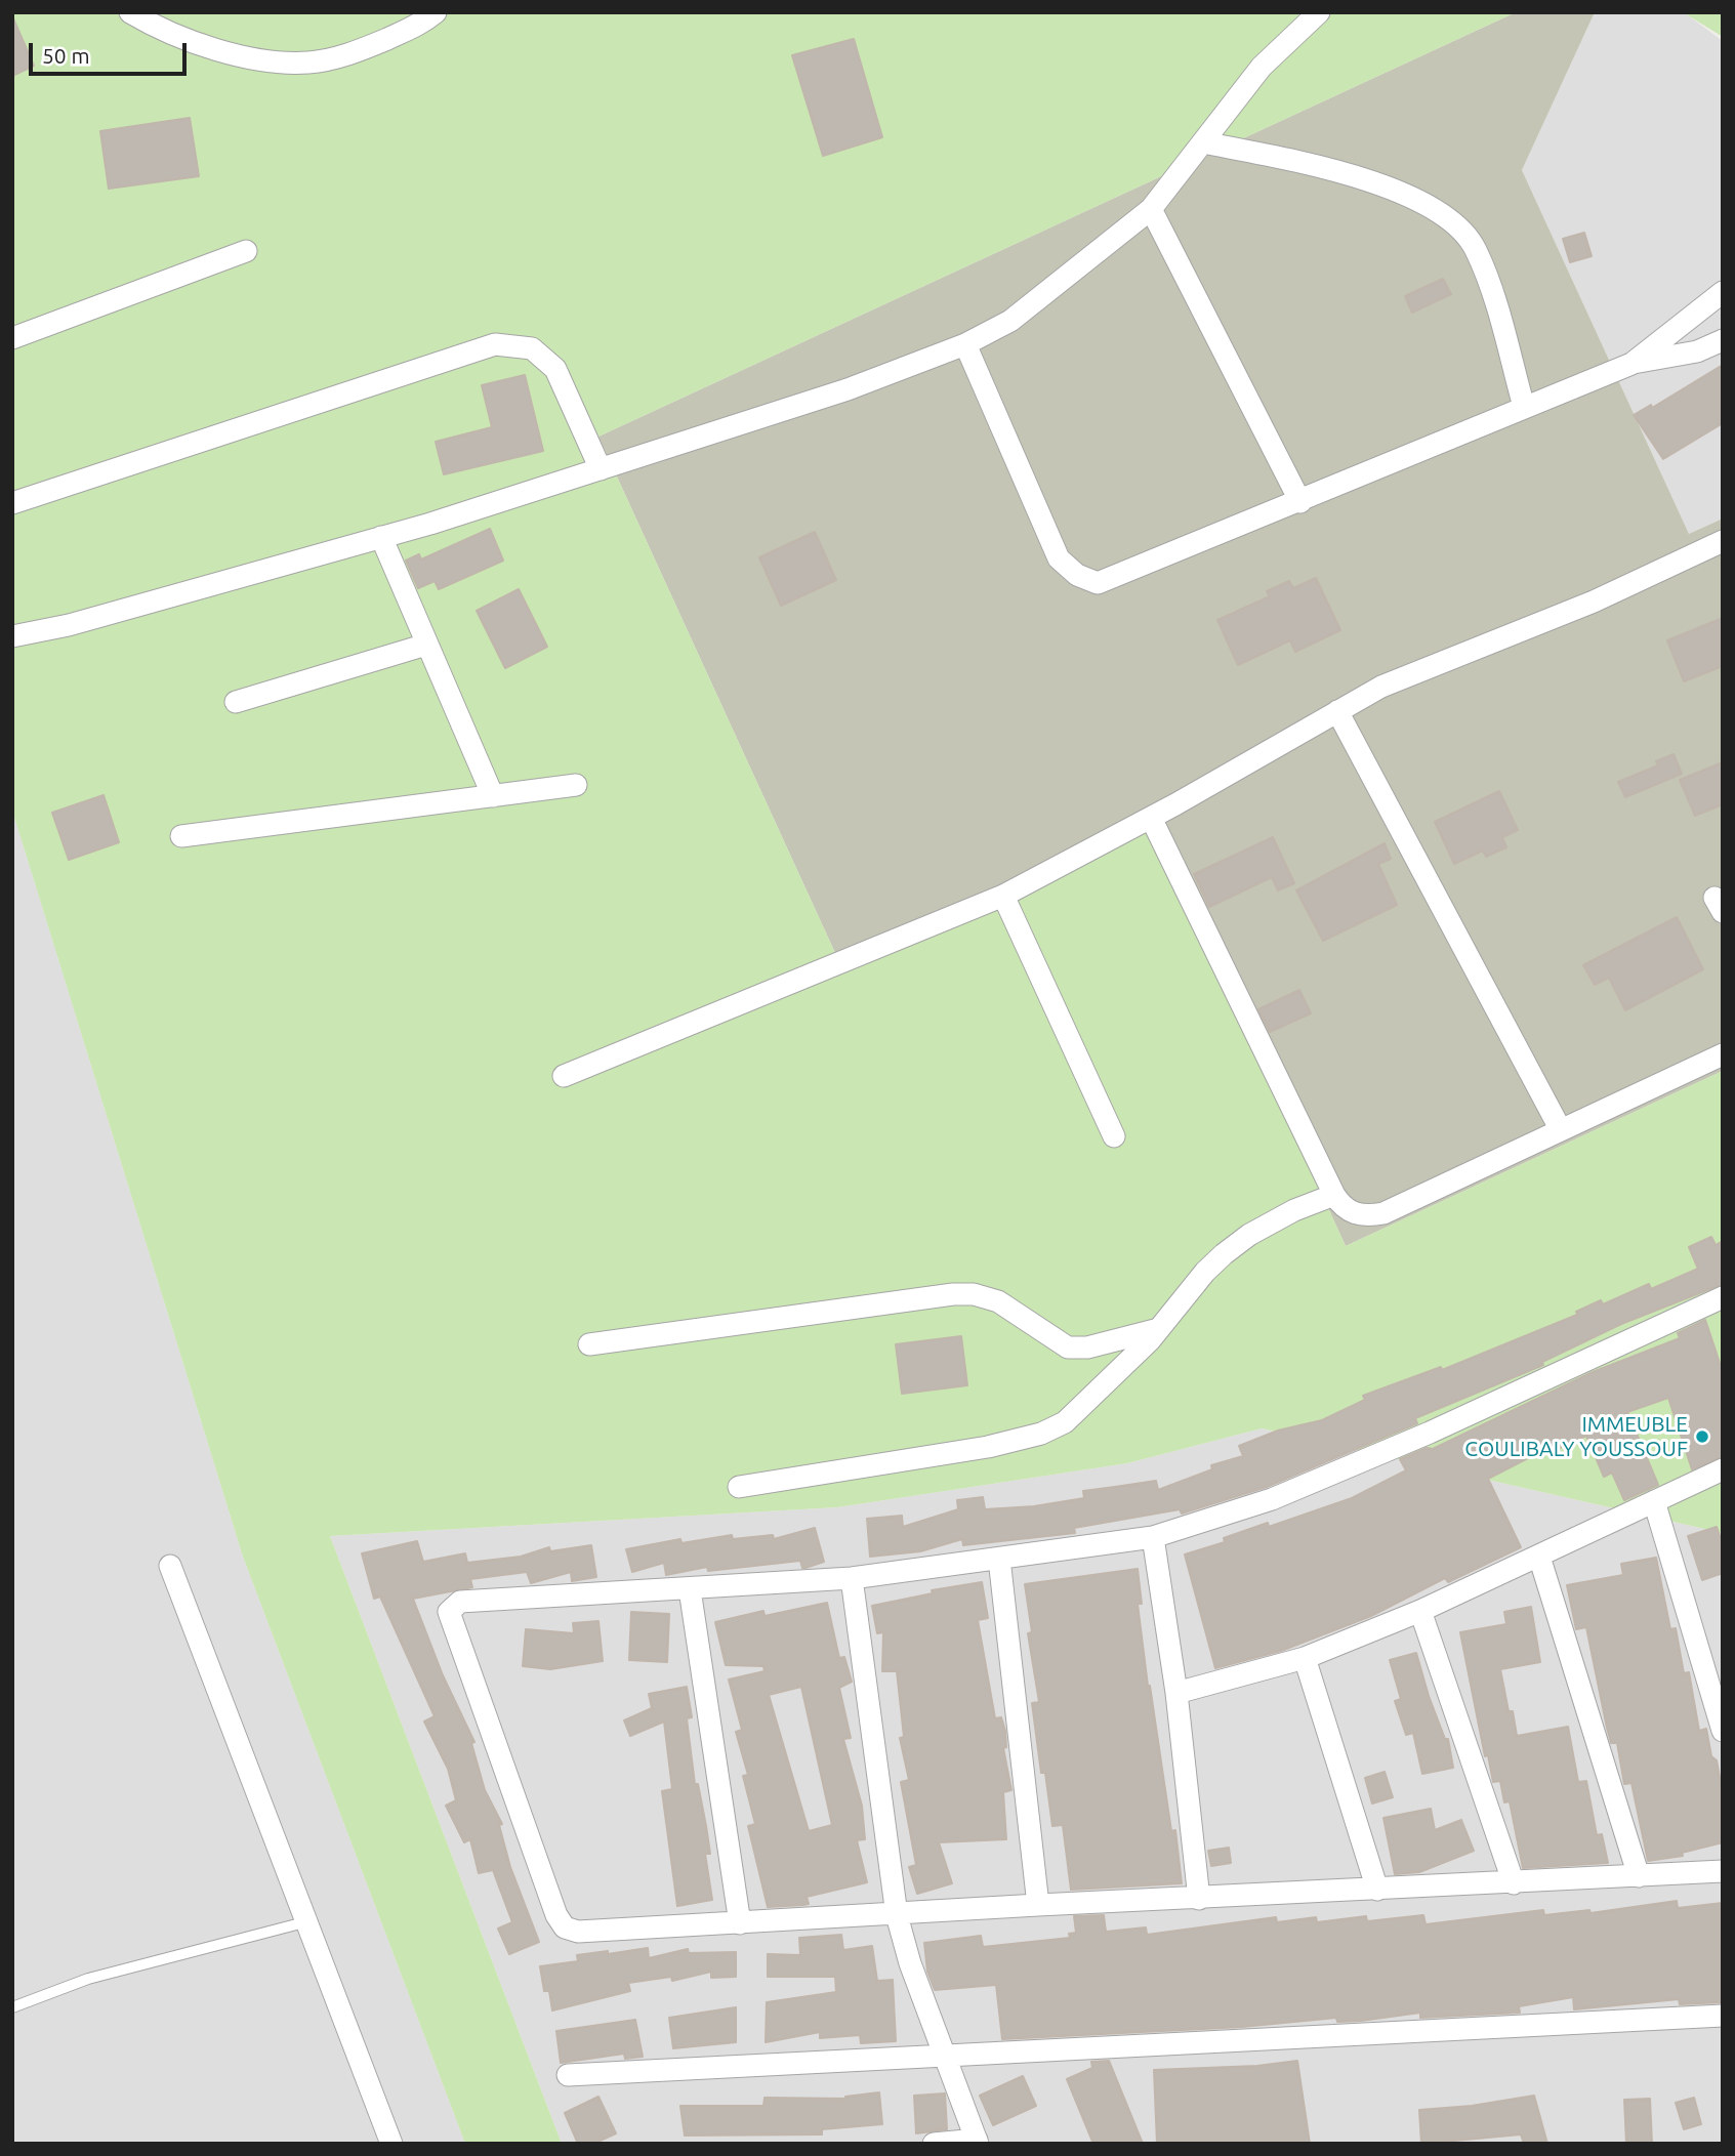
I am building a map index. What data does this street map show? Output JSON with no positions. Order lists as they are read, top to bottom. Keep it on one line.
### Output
{"places":["IMMEUBLE COULIBALY YOUSSOUF"],"scale_bar":"50 m"}
